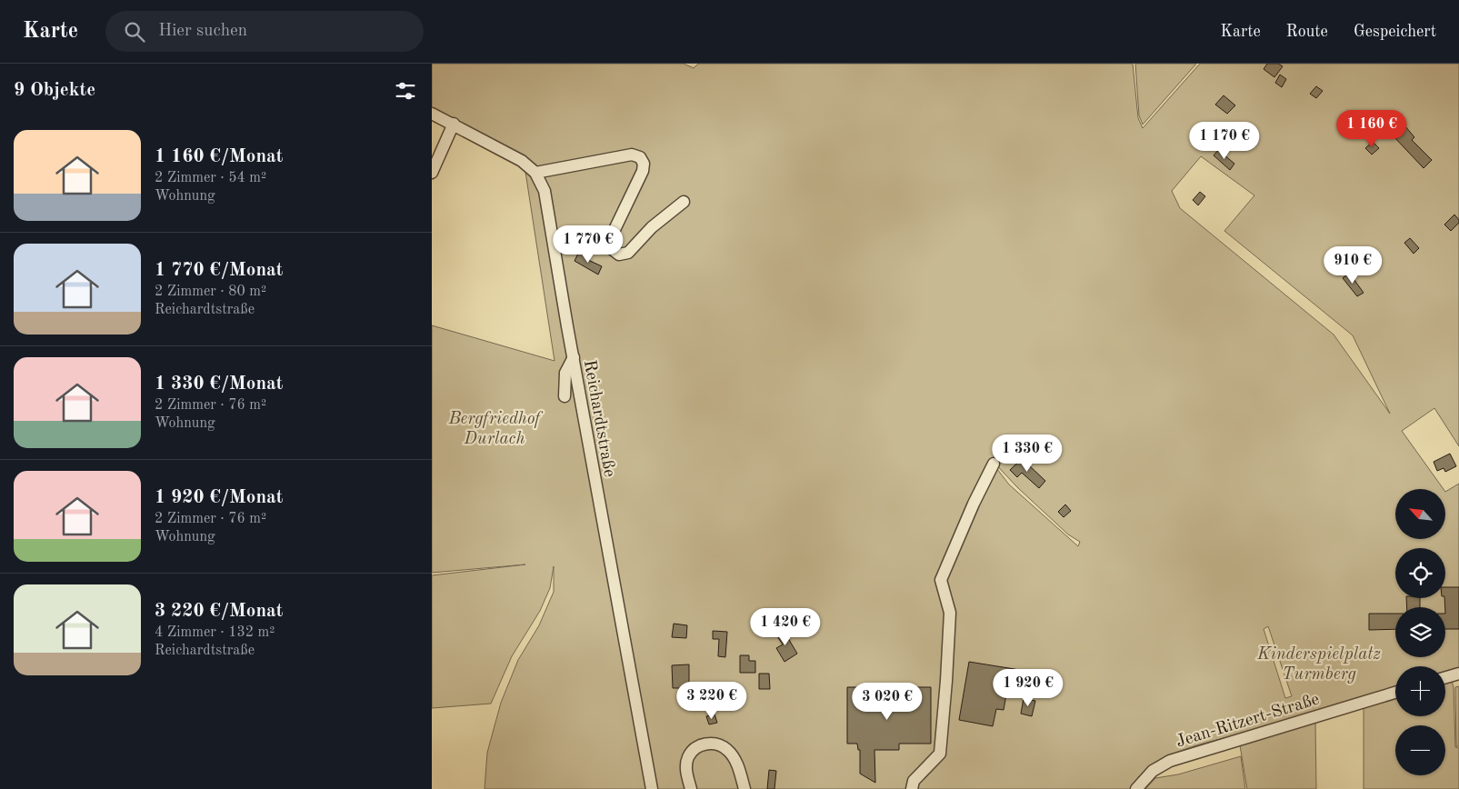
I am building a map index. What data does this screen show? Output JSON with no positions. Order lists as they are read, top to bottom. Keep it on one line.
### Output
{"streets":{"street":["Reichardtstraße","Jean-Ritzert-Straße"]},"parks":["Bergfriedhof Durlach","Kinderspielplatz Turmberg"],"north":"top left","page":{"header":"Karte","search":"Hier suchen","nav":["Karte","Route","Gespeichert"],"heading":"9 Objekte","price":["1 160 €","1 170 €","1 770 €","910 €","1 330 €","1 420 €","1 920 €","3 220 €","3 020 €"],"list":[{"name":"1 160 €/Monat","note":"2 Zimmer · 54 m² · Wohnung"},{"name":"1 770 €/Monat","note":"2 Zimmer · 80 m² · Reichardtstraße"},{"name":"1 330 €/Monat","note":"2 Zimmer · 76 m² · Wohnung"},{"name":"1 920 €/Monat","note":"2 Zimmer · 76 m² · Wohnung"},{"name":"3 220 €/Monat","note":"4 Zimmer · 132 m² · Reichardtstraße"}],"map_buttons":["+","−"]}}
